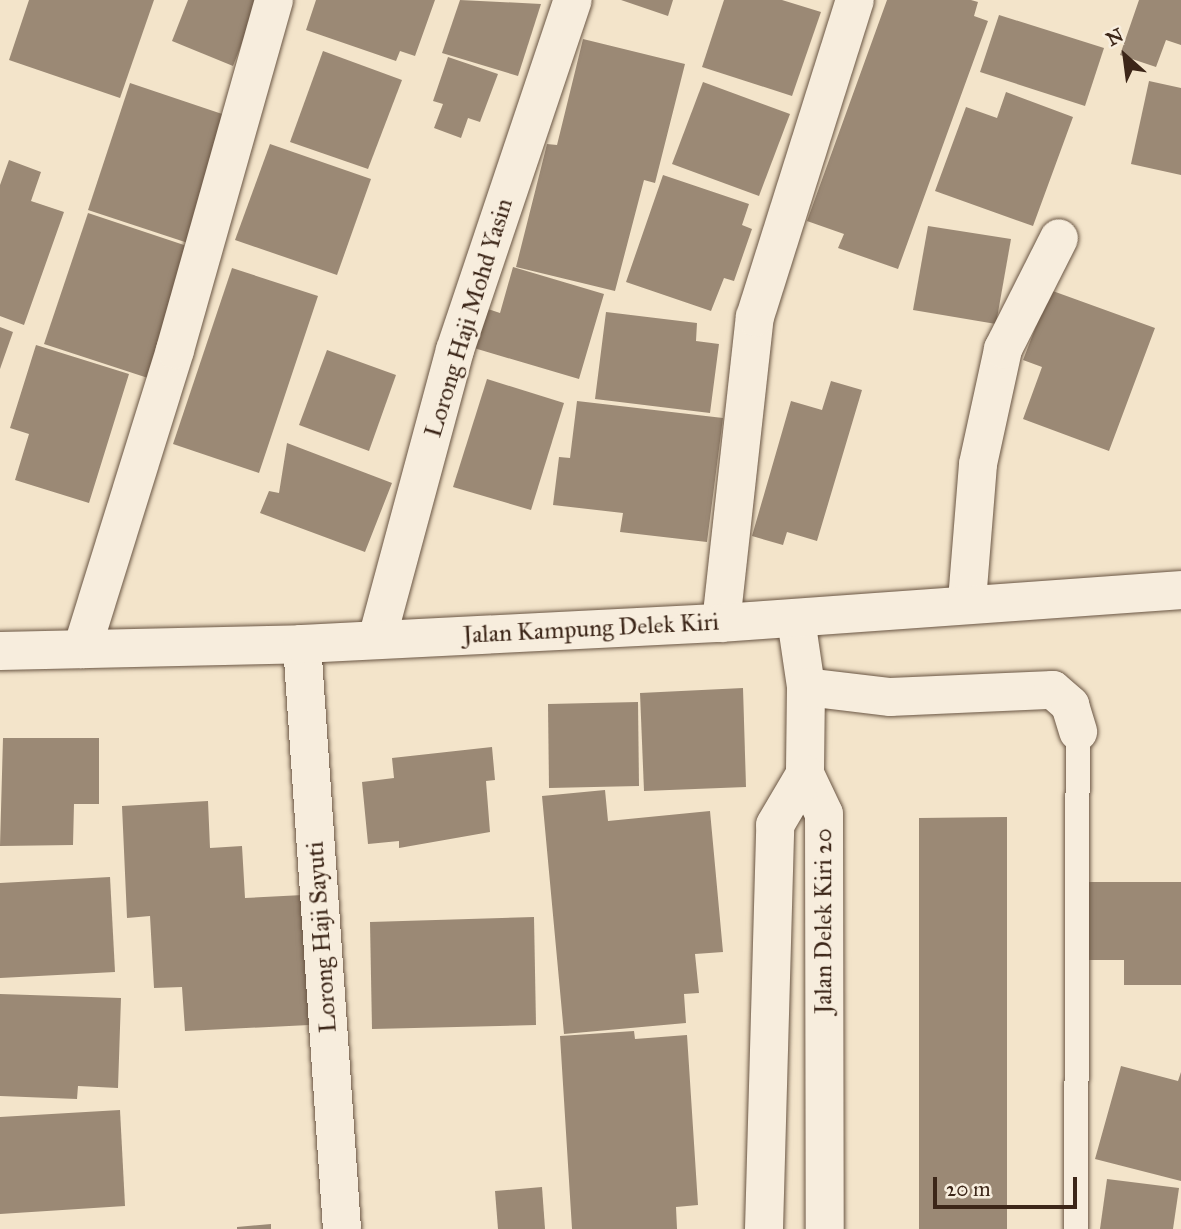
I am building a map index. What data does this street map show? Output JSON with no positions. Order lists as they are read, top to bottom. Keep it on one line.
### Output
{"streets":{"street":["Lorong Haji Mohd Yasin","Jalan Kampung Delek Kiri","Jalan Delek Kiri 20","Lorong Haji Sayuti"]},"crossings":[["Lorong Haji Mohd Yasin","Jalan Kampung Delek Kiri"],["Jalan Kampung Delek Kiri","Jalan Delek Kiri 20"],["Jalan Kampung Delek Kiri","Lorong Haji Sayuti"]],"scale_bar":"20 m","north":"top left"}
